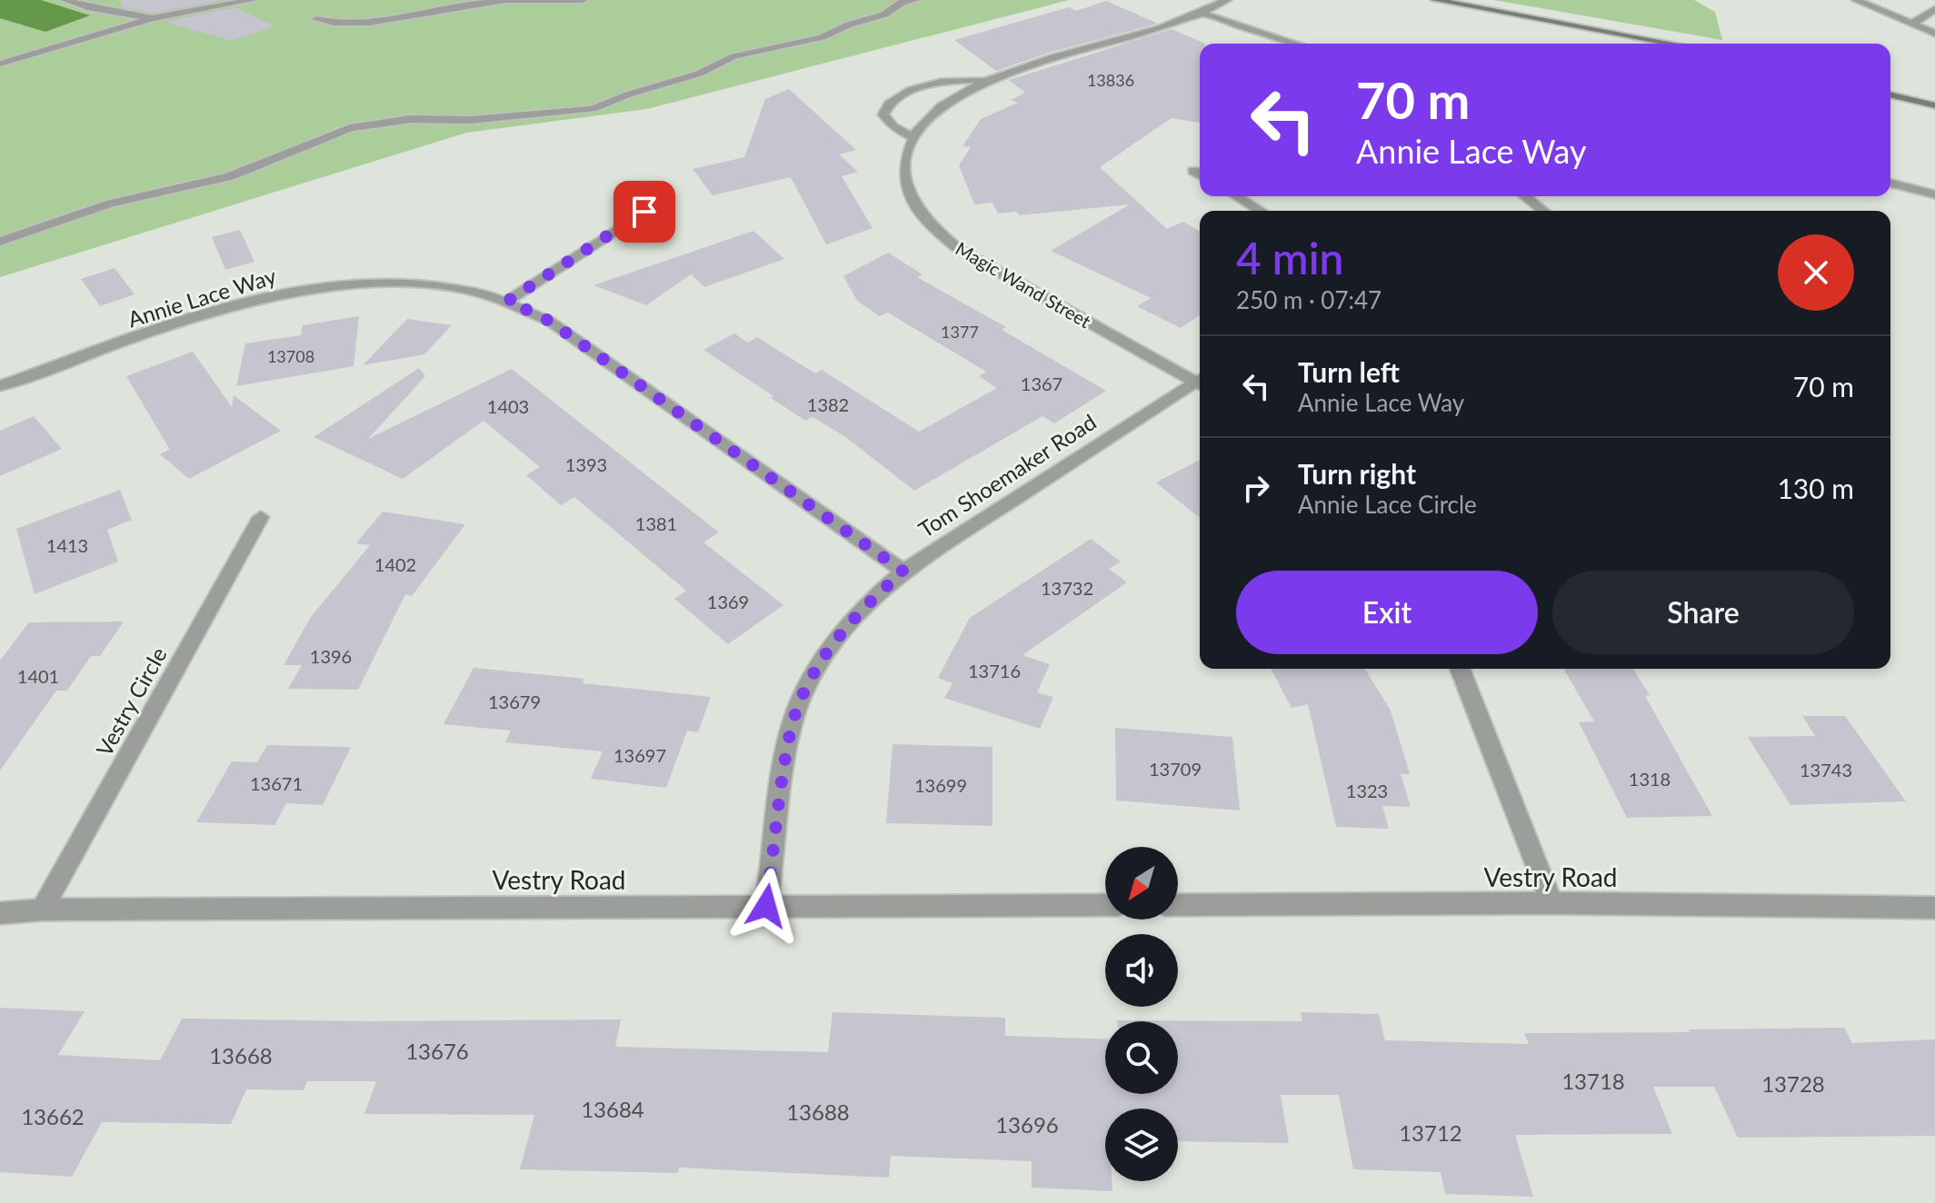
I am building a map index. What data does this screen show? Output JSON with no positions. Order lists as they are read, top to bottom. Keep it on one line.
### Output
{"streets":{"street":["Magic Wand Street","Annie Lace Way","Tom Shoemaker Road","Vestry Circle","Vestry Road"]},"crossings":[["Annie Lace Way","Tom Shoemaker Road"],["Tom Shoemaker Road","Vestry Road"],["Vestry Circle","Vestry Road"]],"house_numbers":["13836","1377","13708","1367","1382","1403","1393","1381","1413","1402","13732","1369","1396","13716","1401","13679","13697","13709","13743","1318","13671","13699","1323","13676","13668","13718","13728","13684","13688","13662","13696","13712"],"north":"bottom left","page":{"turn":["70 m","Annie Lace Way"],"heading":["4 min","250 m · 07:47"],"list":[{"name":"Turn left","note":"Annie Lace Way","value":"70 m"},{"name":"Turn right","note":"Annie Lace Circle","value":"130 m"}],"buttons":["Exit","Share"]}}
